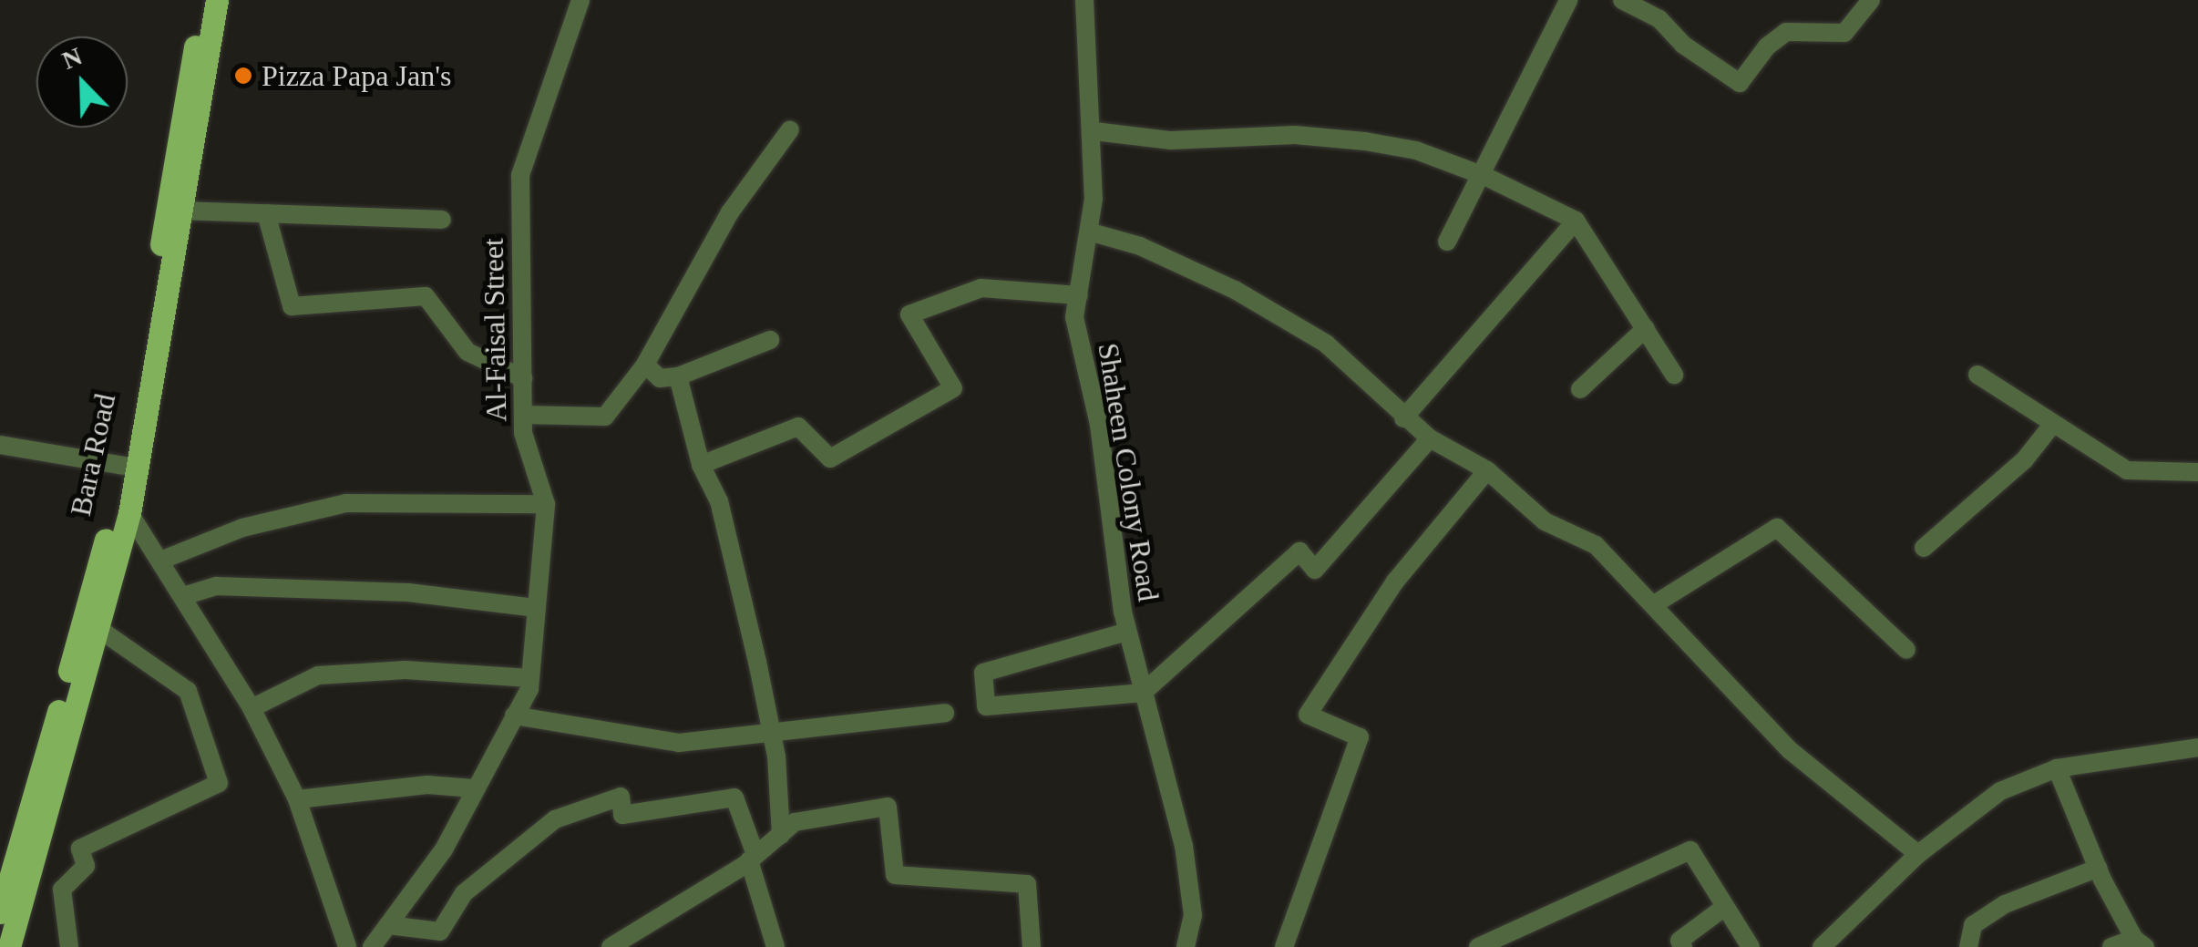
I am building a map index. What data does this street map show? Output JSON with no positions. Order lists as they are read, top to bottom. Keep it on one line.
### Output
{"streets":{"main road":["Bara Road"],"street":["Al-Faisal Street","Shaheen Colony Road"]},"places":["Pizza Papa Jan's"],"north":"top left"}
